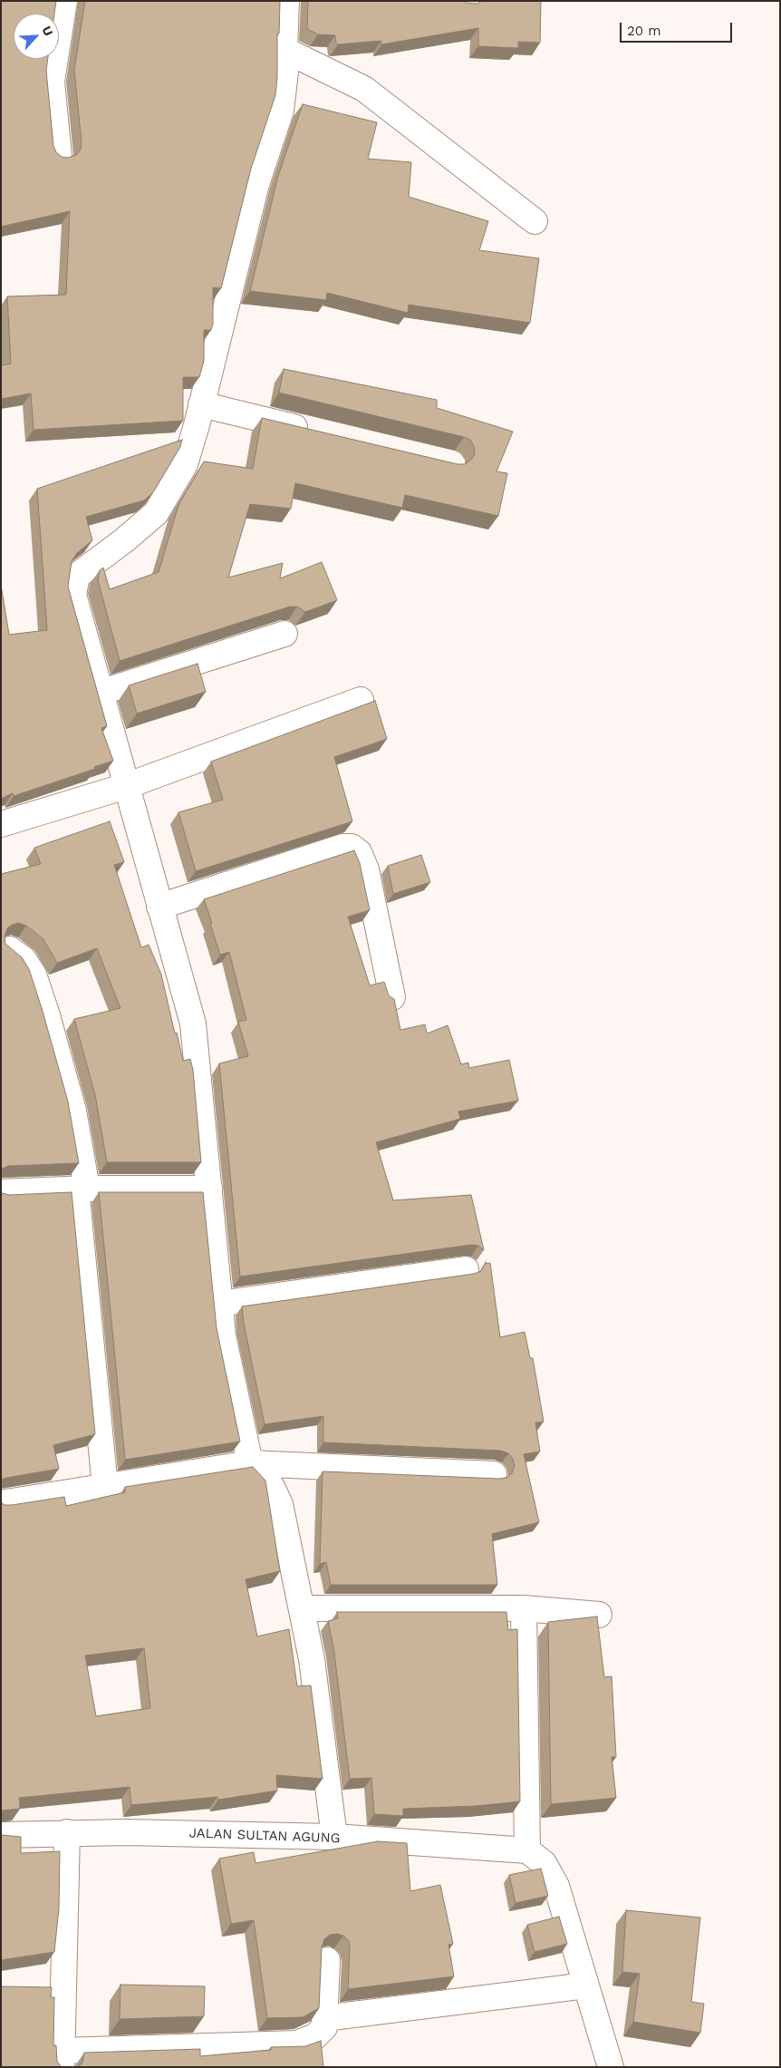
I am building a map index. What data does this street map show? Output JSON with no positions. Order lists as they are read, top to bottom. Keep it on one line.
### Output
{"streets":{"street":["JALAN SULTAN AGUNG"]},"scale_bar":"20 m","north":"top right"}
